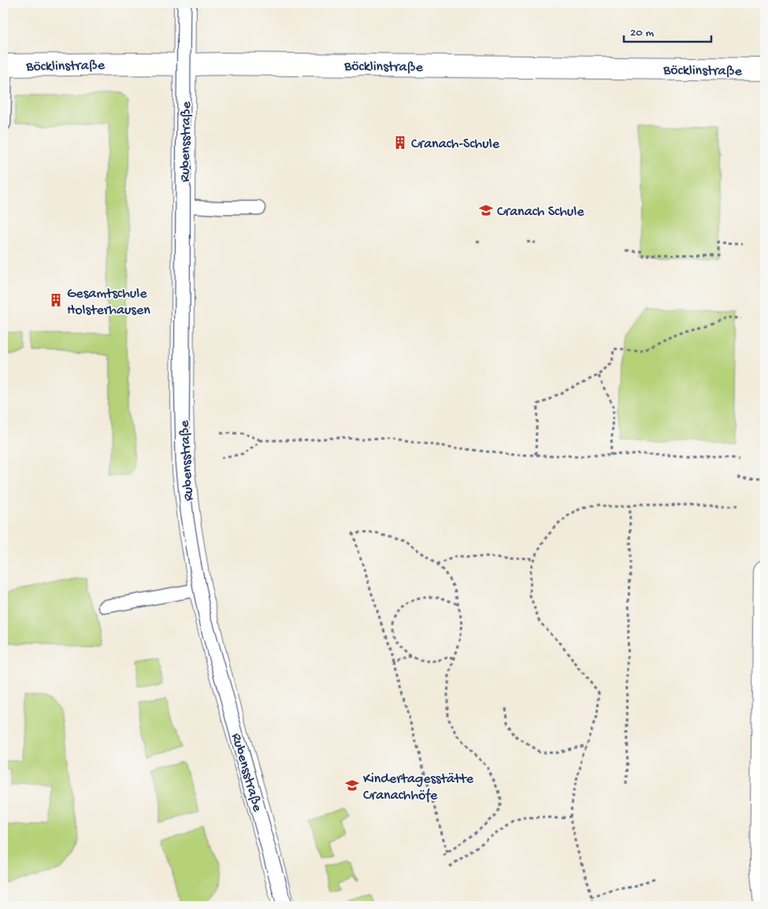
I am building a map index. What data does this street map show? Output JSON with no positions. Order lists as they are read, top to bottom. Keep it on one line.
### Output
{"streets":{"street":["Böcklinstraße","Rubensstraße"]},"crossings":[["Böcklinstraße","Rubensstraße"]],"places":{"building":["Cranach-Schule","Gesamtschule Holsterhausen"],"school or university":["Cranach Schule","Kindertagesstätte Cranachhöfe"]},"scale_bar":"20 m"}
